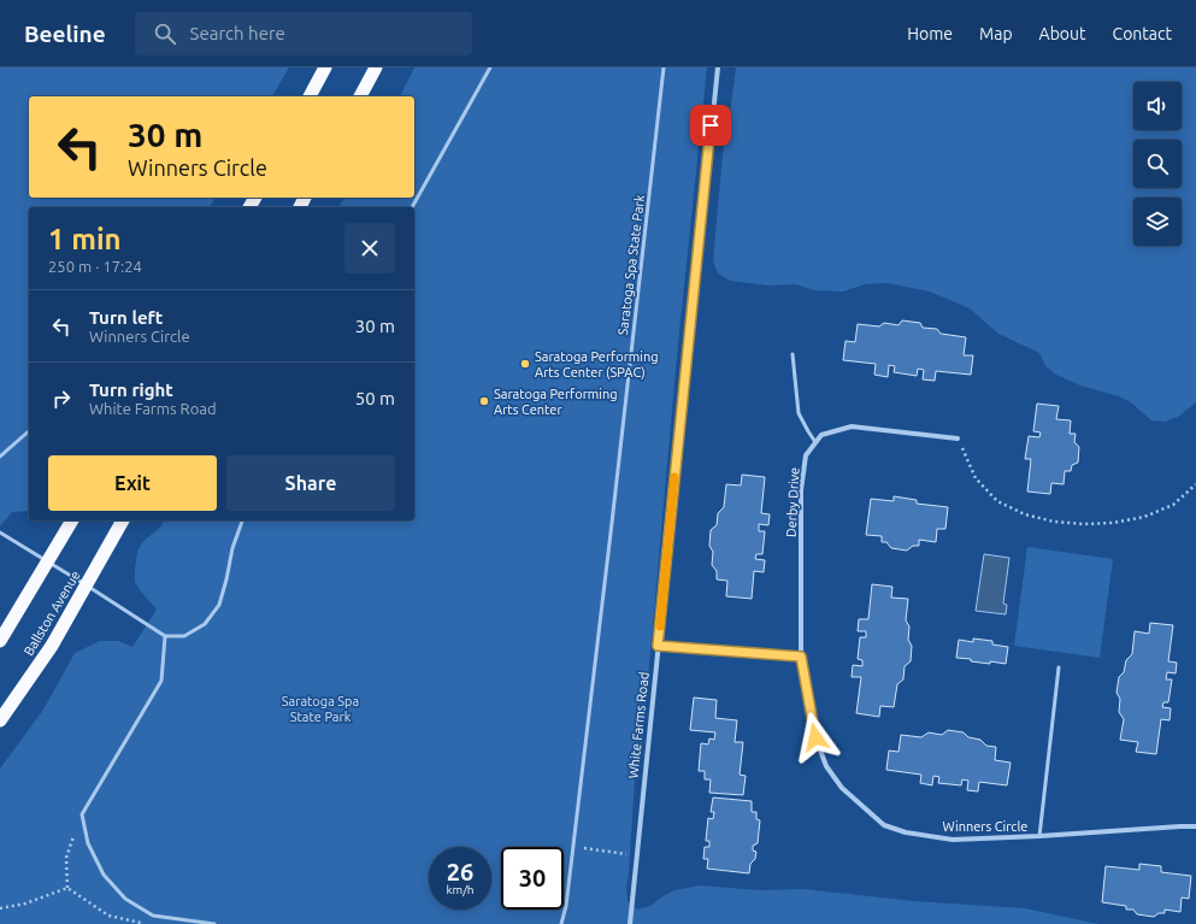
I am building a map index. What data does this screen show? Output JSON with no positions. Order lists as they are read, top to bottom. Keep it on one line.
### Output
{"streets":{"highway":["Ballston Avenue"],"street":["Derby Drive","White Farms Road","Winners Circle"],"lane":["Saratoga Spa State Park"]},"crossings":[["Derby Drive","Winners Circle"]],"parks":["Saratoga Spa State Park"],"places":["Saratoga Performing Arts Center (SPAC)","Saratoga Performing Arts Center"],"page":{"header":"Beeline","search":"Search here","nav":["Home","Map","About","Contact"],"turn":["30 m","Winners Circle"],"heading":["1 min","250 m · 17:24"],"list":[{"name":"Turn left","note":"Winners Circle","value":"30 m"},{"name":"Turn right","note":"White Farms Road","value":"50 m"}],"buttons":["Exit","Share"],"speed":"26 km/h","limit":"30"}}
